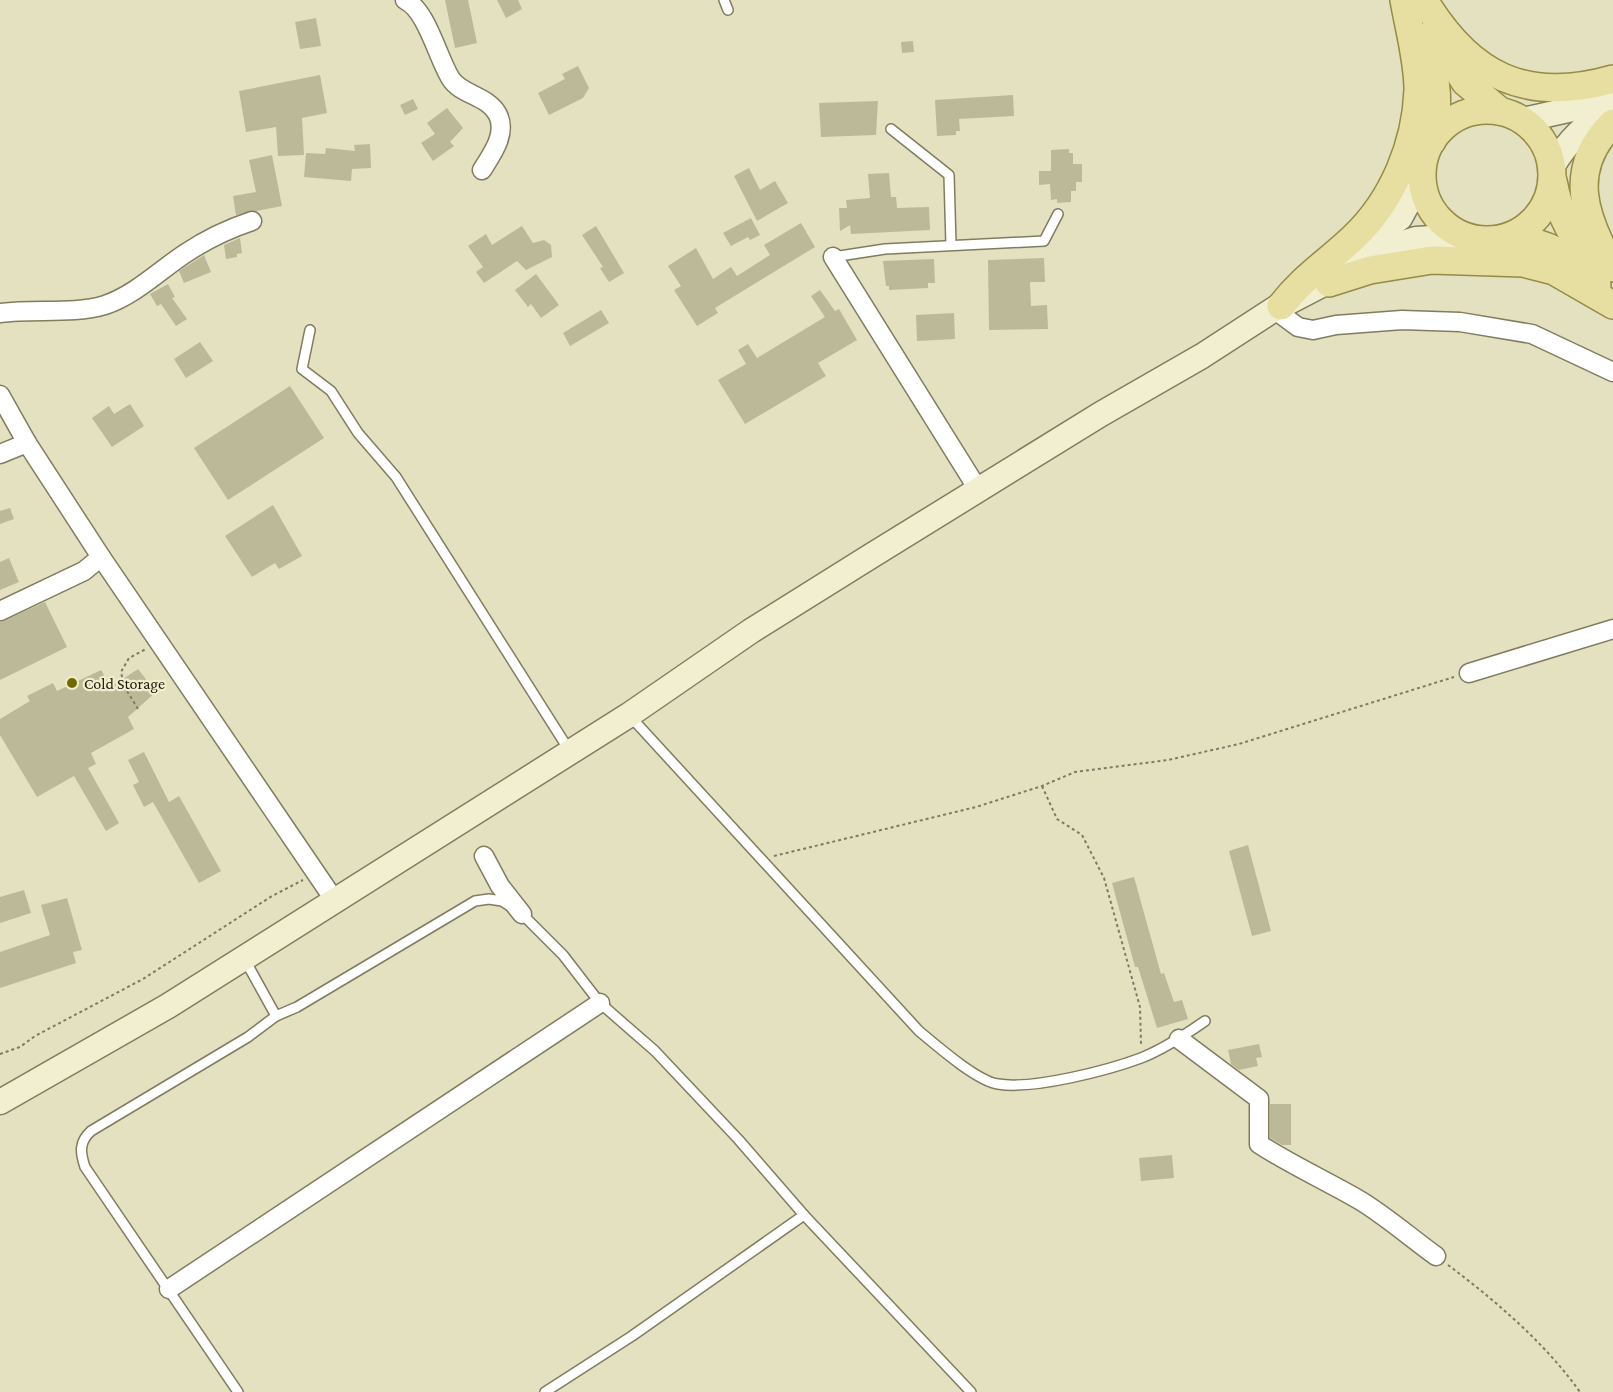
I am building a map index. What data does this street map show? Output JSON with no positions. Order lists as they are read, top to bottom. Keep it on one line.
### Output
{"places":["Cold Storage"]}
